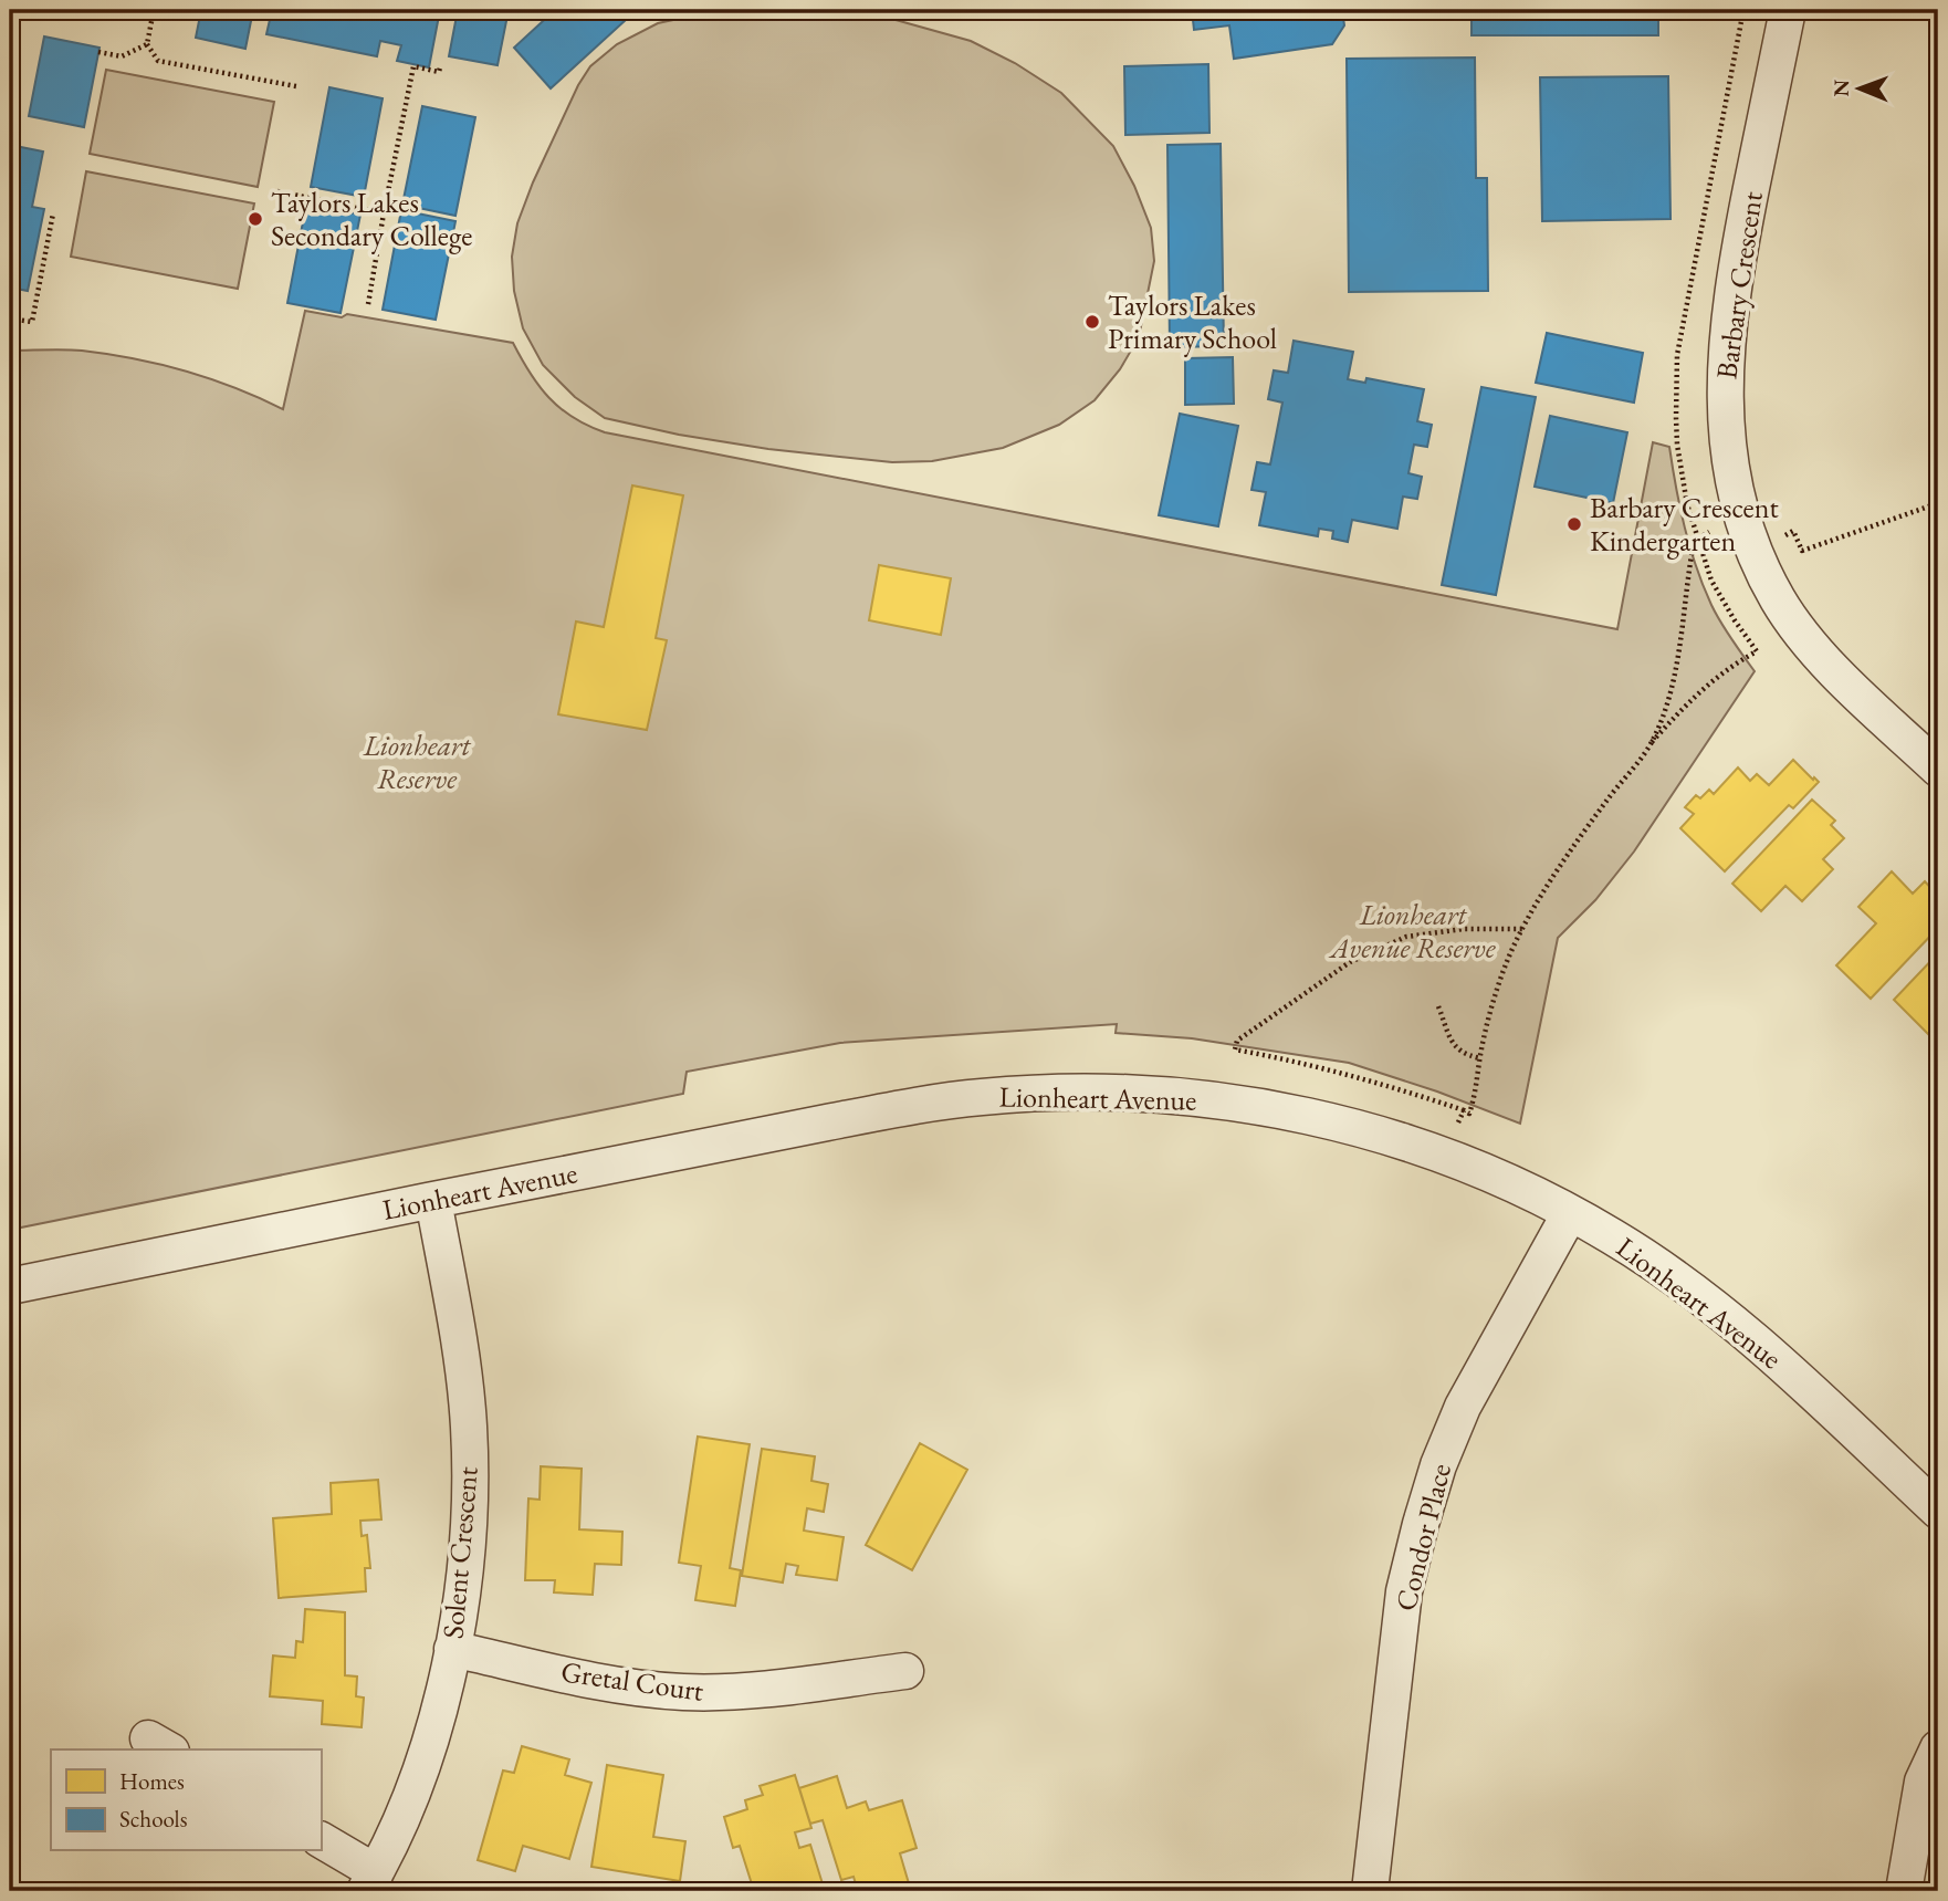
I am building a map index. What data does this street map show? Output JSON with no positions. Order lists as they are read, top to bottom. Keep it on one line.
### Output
{"streets":{"street":["Barbary Crescent","Lionheart Avenue","Condor Place","Solent Crescent","Gretal Court"]},"crossings":[["Lionheart Avenue","Condor Place"],["Lionheart Avenue","Solent Crescent"],["Solent Crescent","Gretal Court"]],"parks":["Lionheart Reserve","Lionheart Avenue Reserve"],"places":["Taylors Lakes Secondary College","Taylors Lakes Primary School","Barbary Crescent Kindergarten"],"legend":["Homes","Schools"],"north":"left"}
